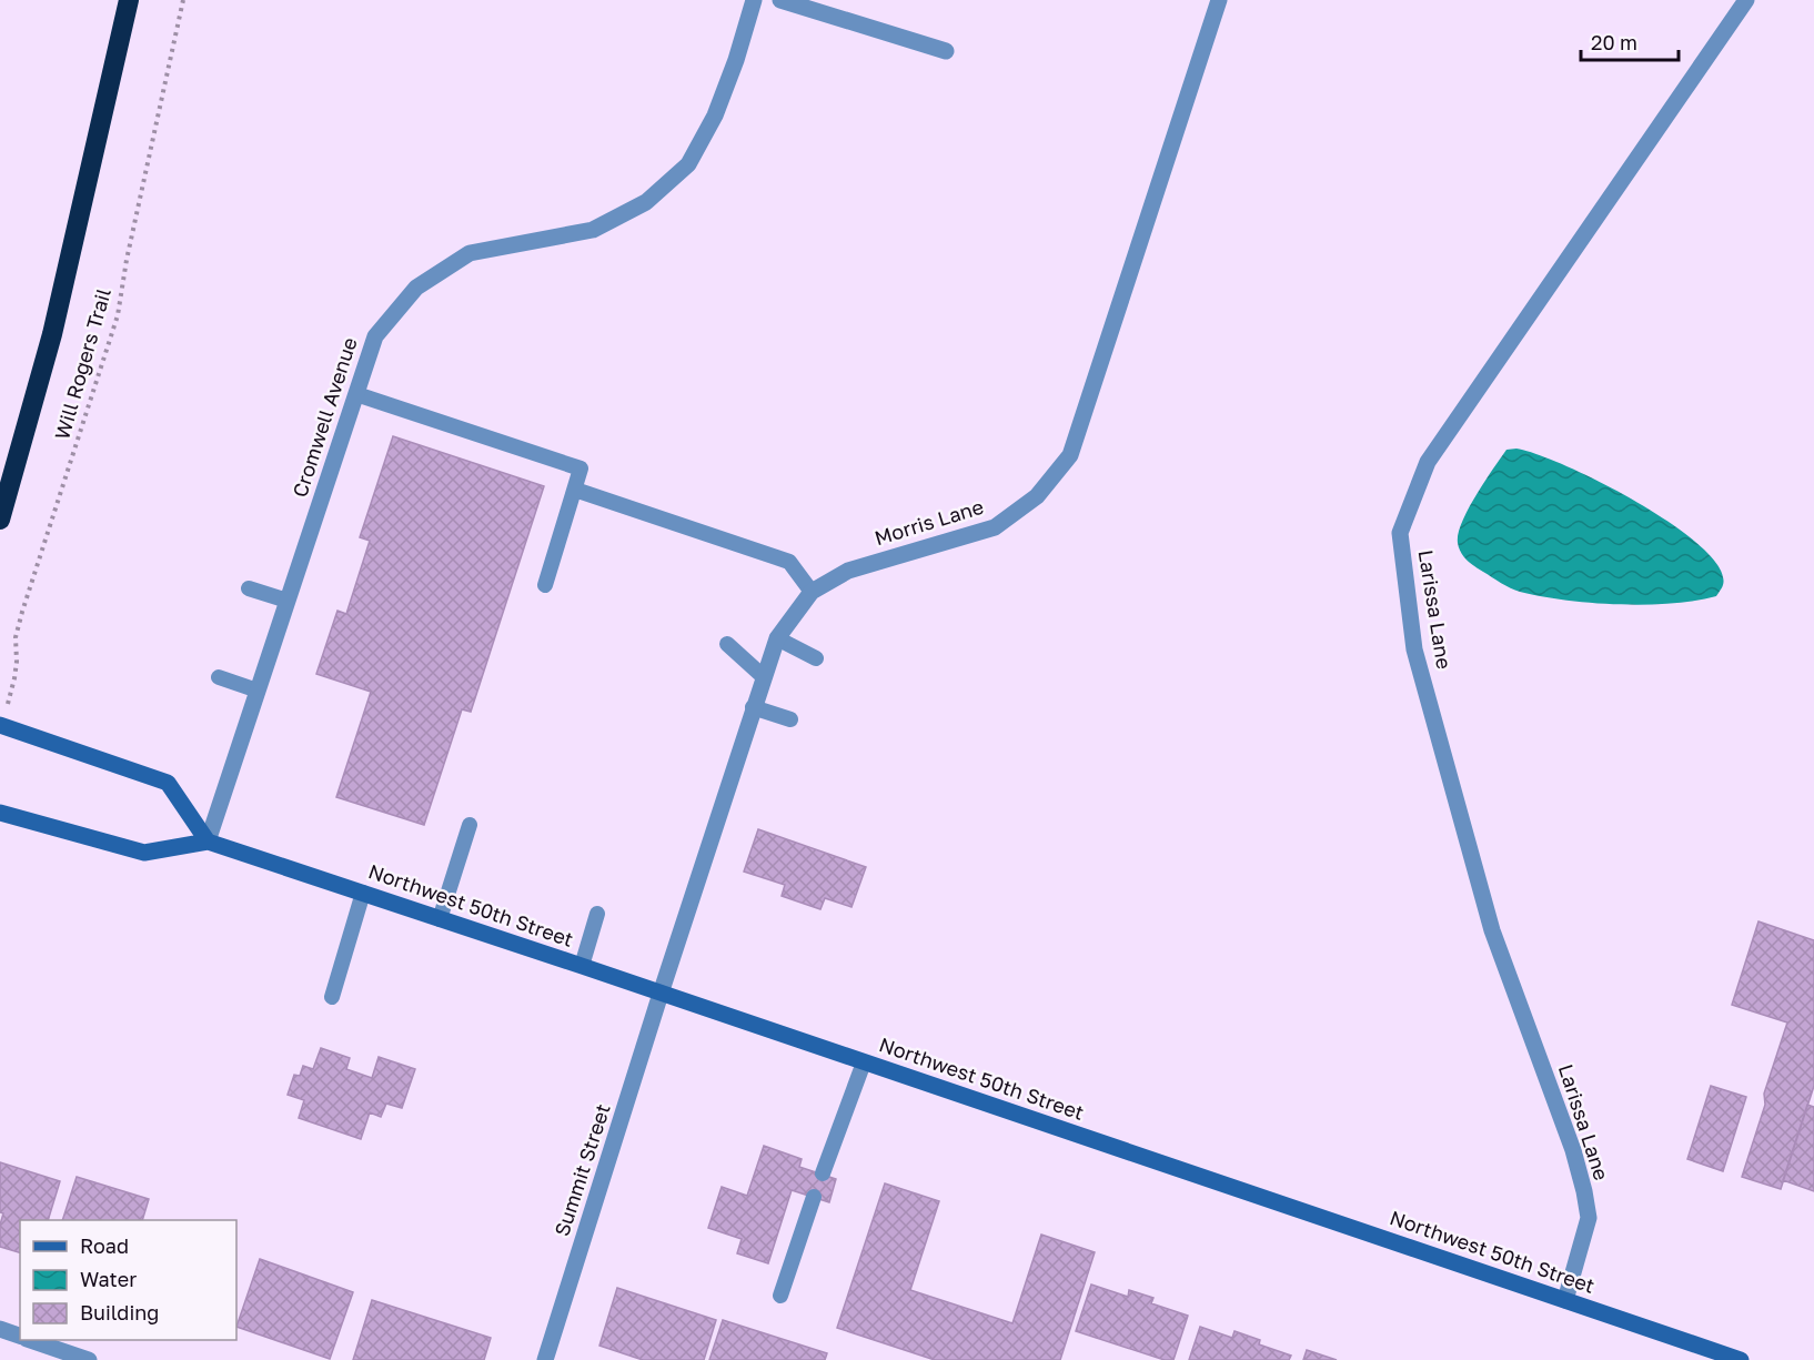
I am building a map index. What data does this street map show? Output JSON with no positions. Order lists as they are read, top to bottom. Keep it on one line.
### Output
{"streets":{"main road":["Northwest 50th Street"],"street":["Cromwell Avenue","Morris Lane","Larissa Lane","Summit Street"],"path":["Will Rogers Trail"]},"crossings":[["Cromwell Avenue","Northwest 50th Street"],["Morris Lane","Northwest 50th Street"],["Morris Lane","Summit Street"],["Larissa Lane","Northwest 50th Street"],["Northwest 50th Street","Summit Street"]],"legend":["Road","Water","Building"],"scale_bar":"20 m"}
